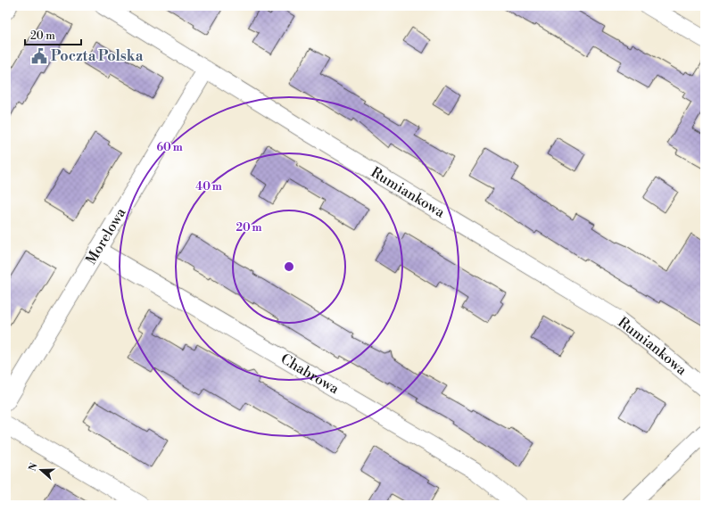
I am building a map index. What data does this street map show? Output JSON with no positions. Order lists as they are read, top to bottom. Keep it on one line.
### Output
{"streets":{"street":["Rumiankowa","Morelowa","Chabrowa"]},"crossings":[["Rumiankowa","Morelowa"],["Morelowa","Chabrowa"]],"places":{"public building":["Poczta Polska"]},"scale_bar":"20 m","north":"left","rings":["60 m","40 m","20 m"]}
